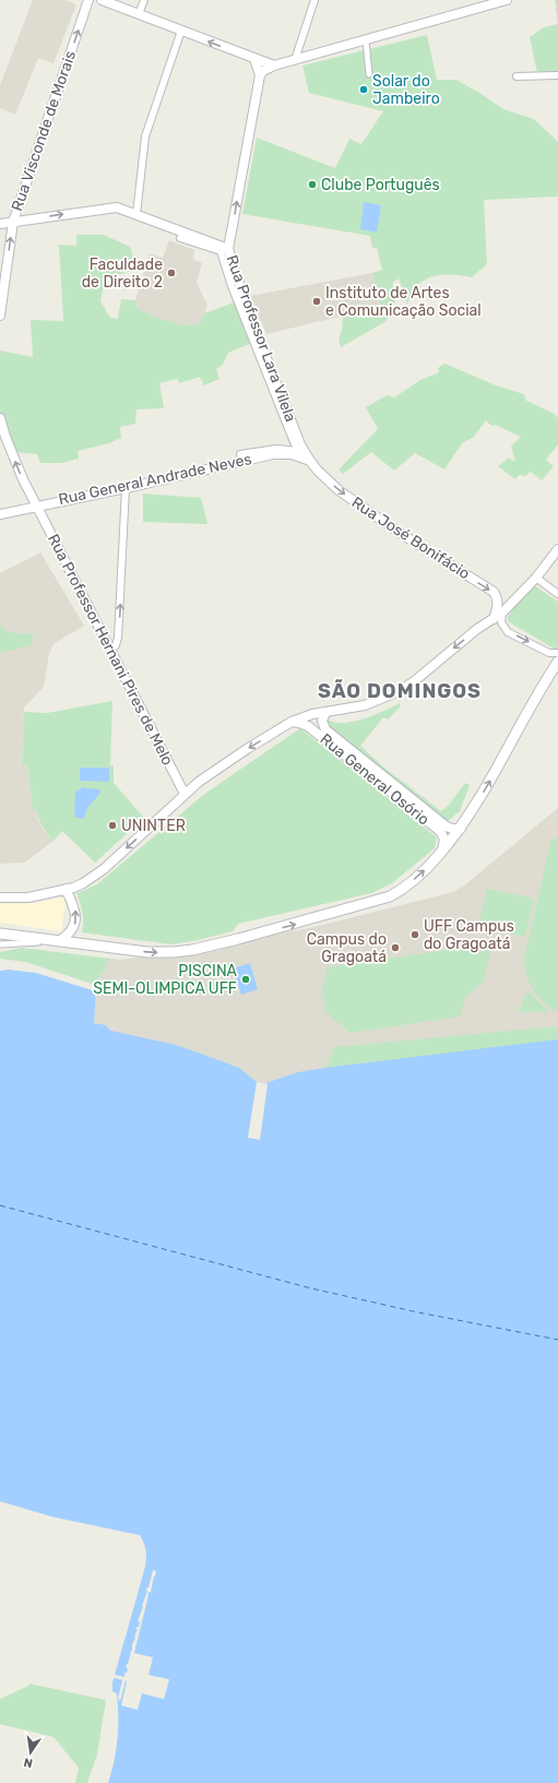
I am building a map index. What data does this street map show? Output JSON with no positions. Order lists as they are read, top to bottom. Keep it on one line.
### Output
{"streets":{"street":["Rua Visconde de Morais","Rua Professor Lara Vilela","Rua General Andrade Neves","Rua José Bonifácio","Rua Professor Hernani Pires de Melo","Rua General Osório"]},"crossings":[["Rua Professor Lara Vilela","Rua General Andrade Neves"],["Rua Professor Lara Vilela","Rua José Bonifácio"],["Rua General Andrade Neves","Rua José Bonifácio"],["Rua General Andrade Neves","Rua Professor Hernani Pires de Melo"]],"one_way":["Rua Visconde de Morais","Rua Professor Lara Vilela","Rua José Bonifácio"],"districts":["SÃO DOMINGOS"],"places":["Solar do Jambeiro","Clube Português","Faculdade de Direito 2","Instituto de Artes e Comunicação Social","UNINTER","UFF Campus do Gragoatá","Campus do Gragoatá","PISCINA SEMI-OLIMPICA UFF"],"north":"bottom"}
